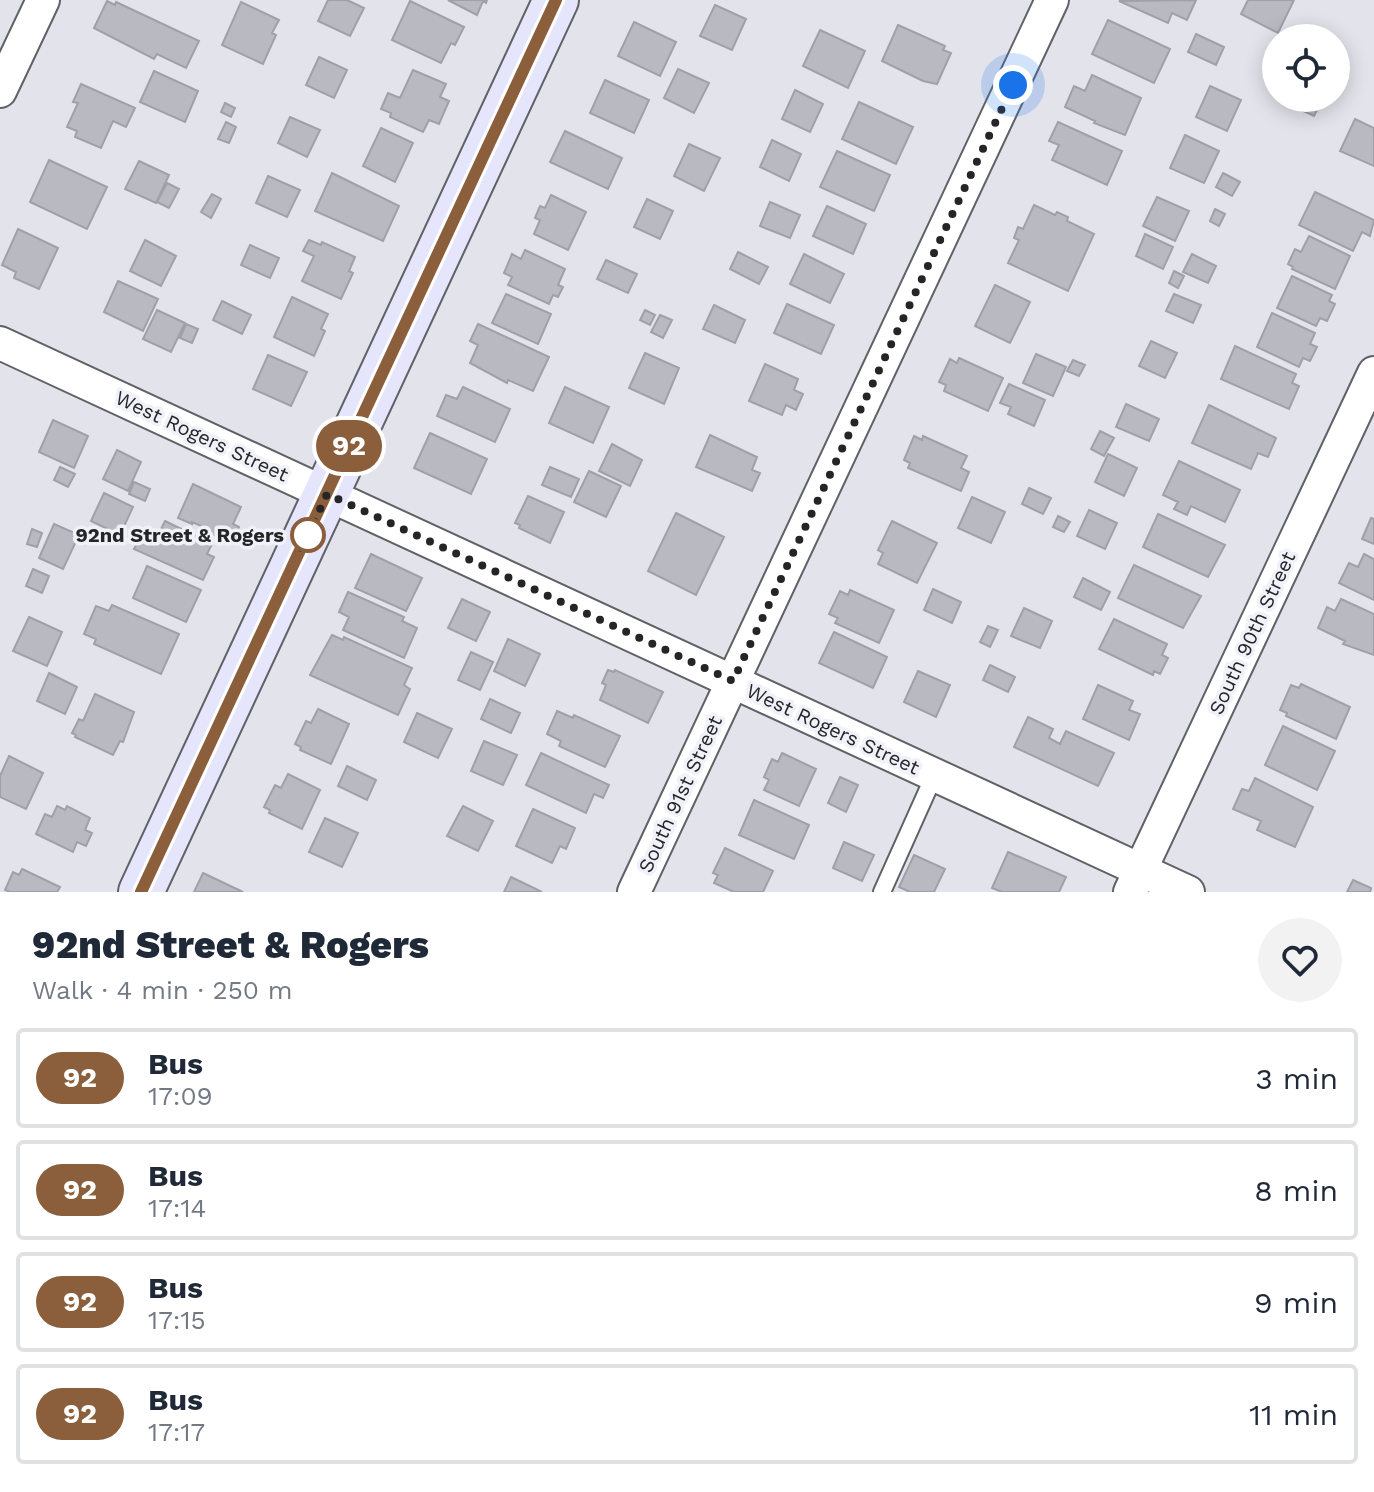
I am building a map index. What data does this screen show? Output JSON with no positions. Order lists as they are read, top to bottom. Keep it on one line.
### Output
{"streets":{"street":["West Rogers Street","South 90th Street","South 91st Street"]},"crossings":[["West Rogers Street","South 90th Street"],["West Rogers Street","South 91st Street"]],"places":["92nd Street & Rogers"],"lines":["bus line 92"],"page":{"on_map":"92","heading":["92nd Street & Rogers","Walk · 4 min · 250 m"],"list":[{"mark":"92","name":"Bus","note":"17:09","value":"3 min"},{"mark":"92","name":"Bus","note":"17:14","value":"8 min"},{"mark":"92","name":"Bus","note":"17:15","value":"9 min"},{"mark":"92","name":"Bus","note":"17:17","value":"11 min"}]}}
